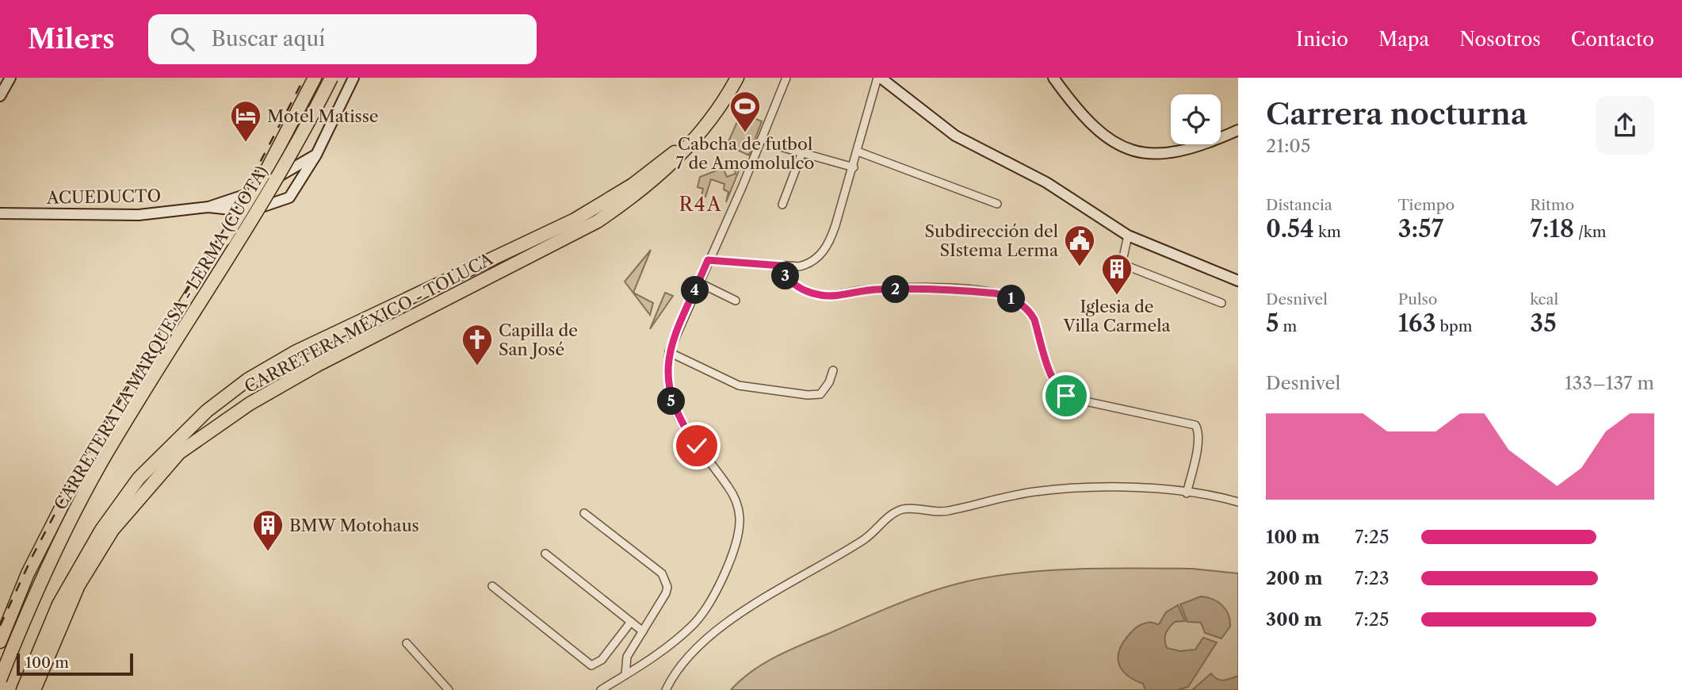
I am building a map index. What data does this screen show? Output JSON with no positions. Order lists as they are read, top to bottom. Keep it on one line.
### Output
{"streets":{"highway":["CARRETERA MÉXICO - TOLUCA","CARRETERA LA MARQUESA - LERMA (CUOTA)"],"main road":["ACUEDUCTO"]},"districts":["R4A"],"places":{"sports":["Cabcha de futbol 7 de Amomolulco"],"hotel":["Motel Matisse"],"public building":["Subdirección del SIstema Lerma"],"building":["Iglesia de Villa Carmela","BMW Motohaus"],"church":["Capilla de San José"]},"scale_bar":"100 m","page":{"header":"Milers","search":"Buscar aquí","nav":["Inicio","Mapa","Nosotros","Contacto"],"heading":["Carrera nocturna","21:05"],"stats":[["Distancia","0.54 km"],["Tiempo","3:57"],["Ritmo","7:18 /km"],["Desnivel","5 m"],["Pulso","163 bpm"],["kcal","35"]],"pins":["3","2","4","1","5"],"chart":["Desnivel","133–137 m"],"list":[{"name":"100 m","note":"7:25"},{"name":"200 m","note":"7:23"},{"name":"300 m","note":"7:25"}],"scale":"100 m"}}
